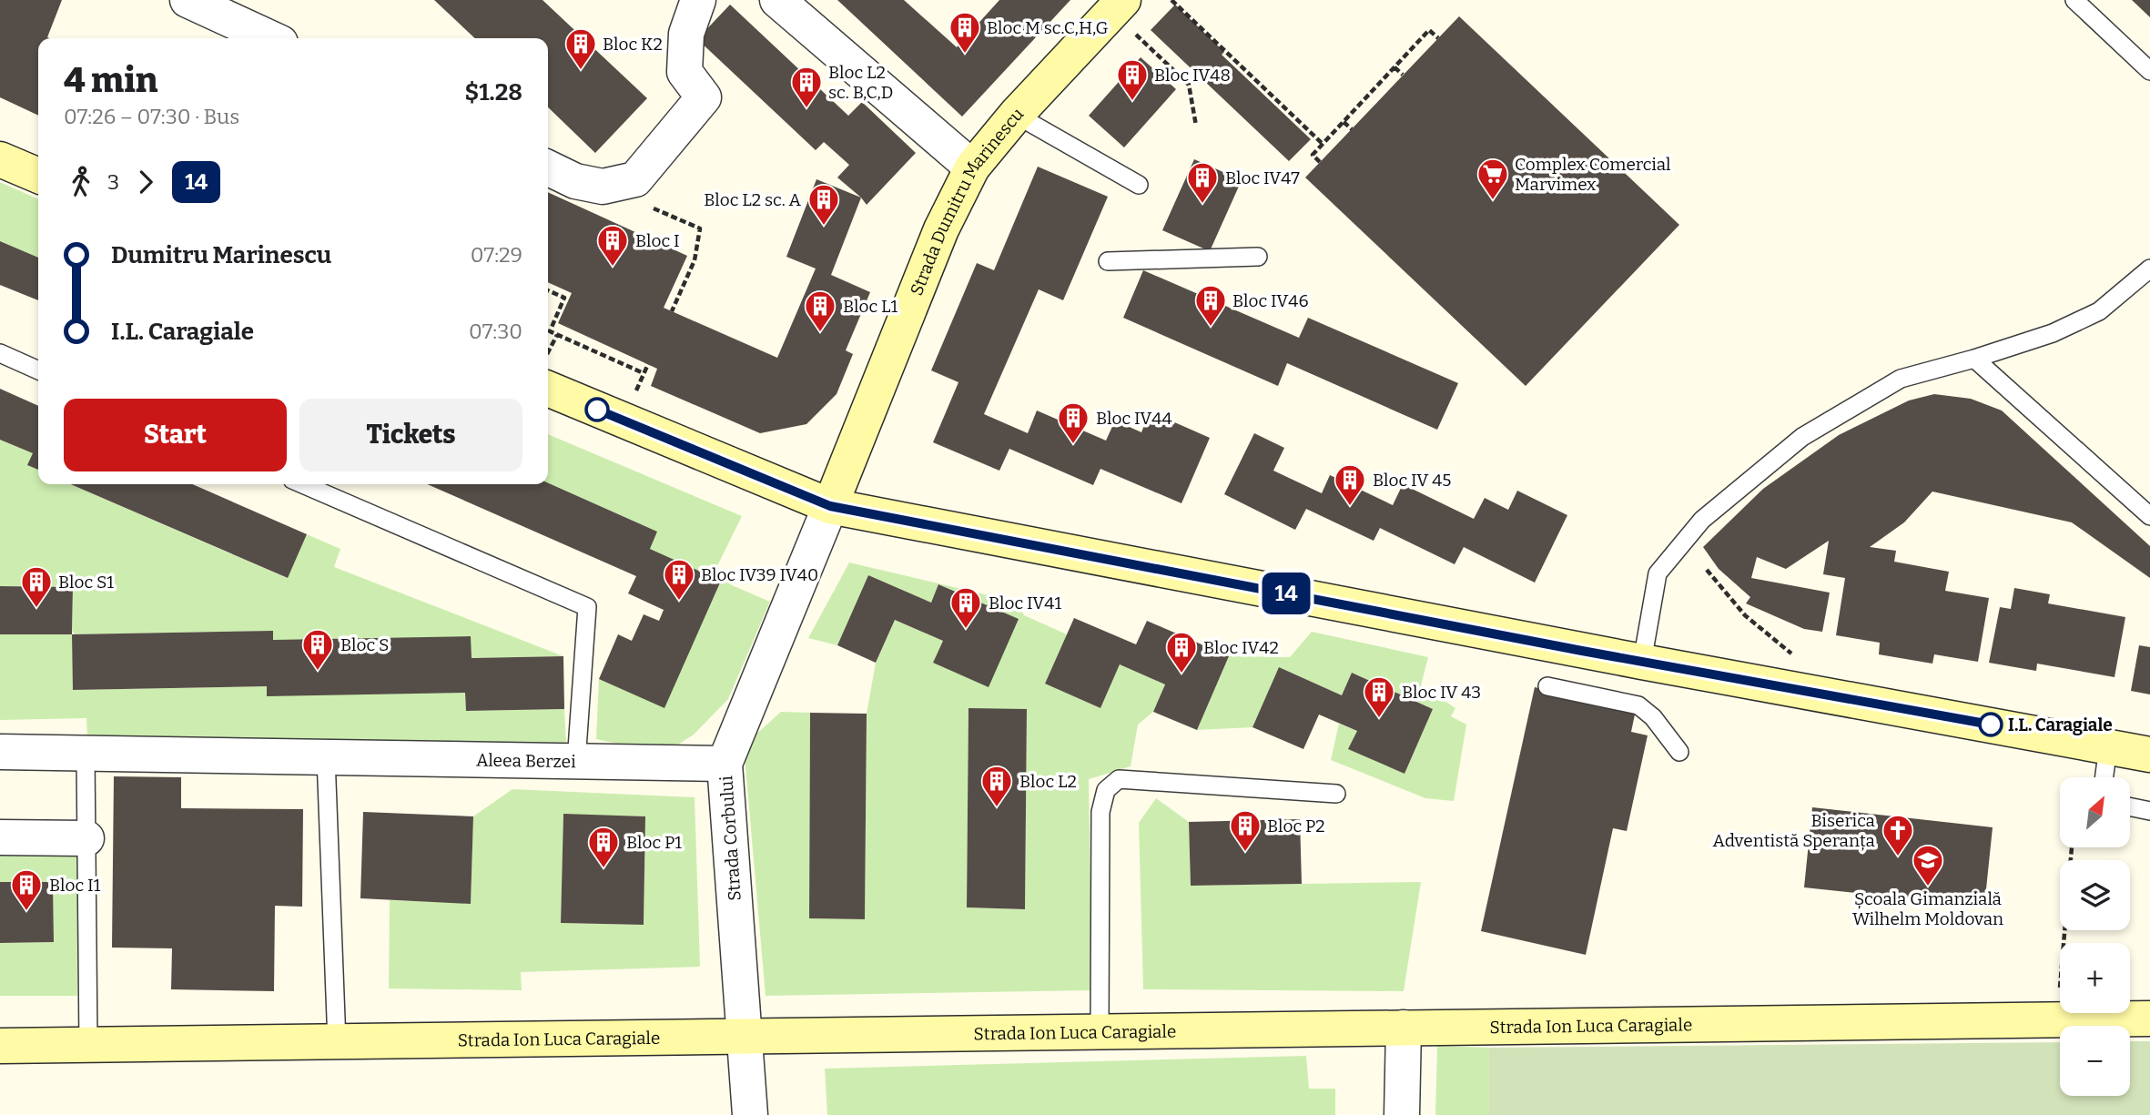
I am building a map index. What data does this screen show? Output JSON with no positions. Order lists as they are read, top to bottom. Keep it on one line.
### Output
{"streets":{"street":["Strada Dumitru Marinescu","Aleea Berzei","Strada Corbului","Strada Ion Luca Caragiale"]},"crossings":[["Strada Dumitru Marinescu","Strada Corbului"],["Aleea Berzei","Strada Corbului"],["Strada Corbului","Strada Ion Luca Caragiale"]],"places":{"building":["Bloc M sc.C,H,G","Bloc K2","Bloc IV48","Bloc L2 sc. B,C,D","Bloc IV47","Bloc L2 sc. A","Bloc I","Bloc IV46","Bloc L1","Bloc IV44","Bloc IV 45","Bloc IV39 IV40","Bloc S1","Bloc IV41","Bloc S","Bloc IV42","Bloc IV 43","Bloc L2","Bloc P2","Bloc P1","Bloc I1"],"supermarket":["Complex Comercial Marvimex"],"other":["I.L. Caragiale"],"church":["Biserica Adventistă Speranța"],"school or university":["Școala Gimanzială Wilhelm Moldovan"]},"lines":["bus line 14"],"north":"top right","page":{"on_map":"14","heading":["4 min","07:26 – 07:30 · Bus","$1.28"],"legs":["3","14"],"list":[{"name":"Dumitru Marinescu","value":"07:29"},{"name":"I.L. Caragiale","value":"07:30"}],"buttons":["Start","Tickets"],"map_buttons":["+","−"]}}
